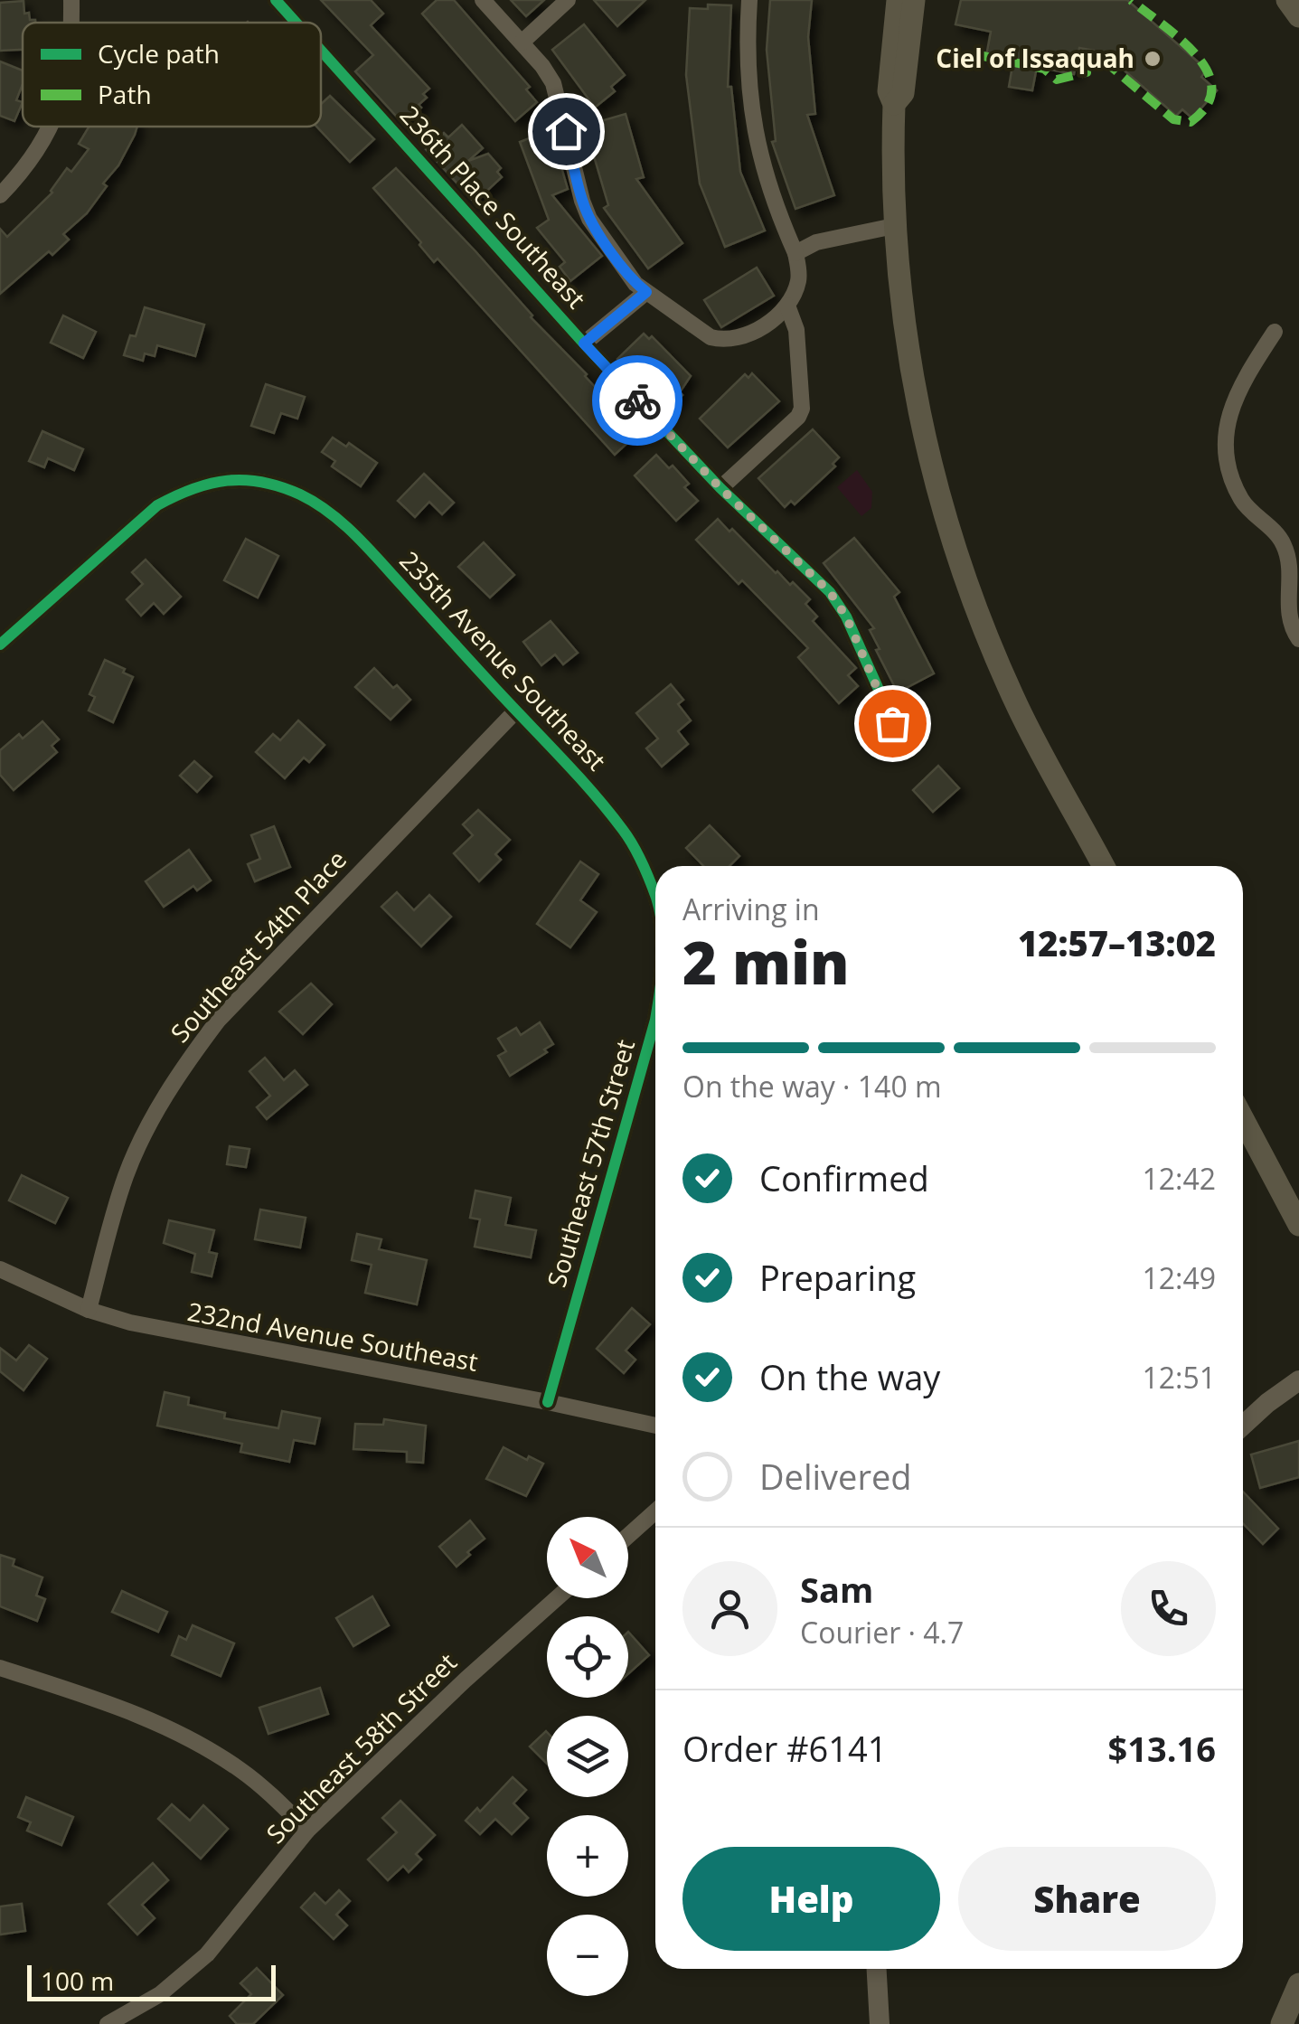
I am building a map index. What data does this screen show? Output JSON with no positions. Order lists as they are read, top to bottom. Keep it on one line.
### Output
{"streets":{"street":["236th Place Southeast","235th Avenue Southeast","Southeast 54th Place","Southeast 57th Street","232nd Avenue Southeast","Southeast 58th Street"]},"crossings":[["235th Avenue Southeast","Southeast 54th Place"],["Southeast 54th Place","232nd Avenue Southeast"],["Southeast 57th Street","232nd Avenue Southeast"]],"places":["Ciel of Issaquah"],"legend":["Cycle path","Path"],"scale_bar":"100 m","north":"top left","page":{"heading":["2 min","Arriving in","12:57–13:02"],"panel":["Sam","Courier · 4.7","Order #6141","$13.16"],"bar":"On the way · 140 m","list":[["Confirmed","12:42"],["Preparing","12:49"],["On the way","12:51"],"Delivered"],"map_buttons":["+","−"],"buttons":["Help","Share"],"scale":"100 m"}}
